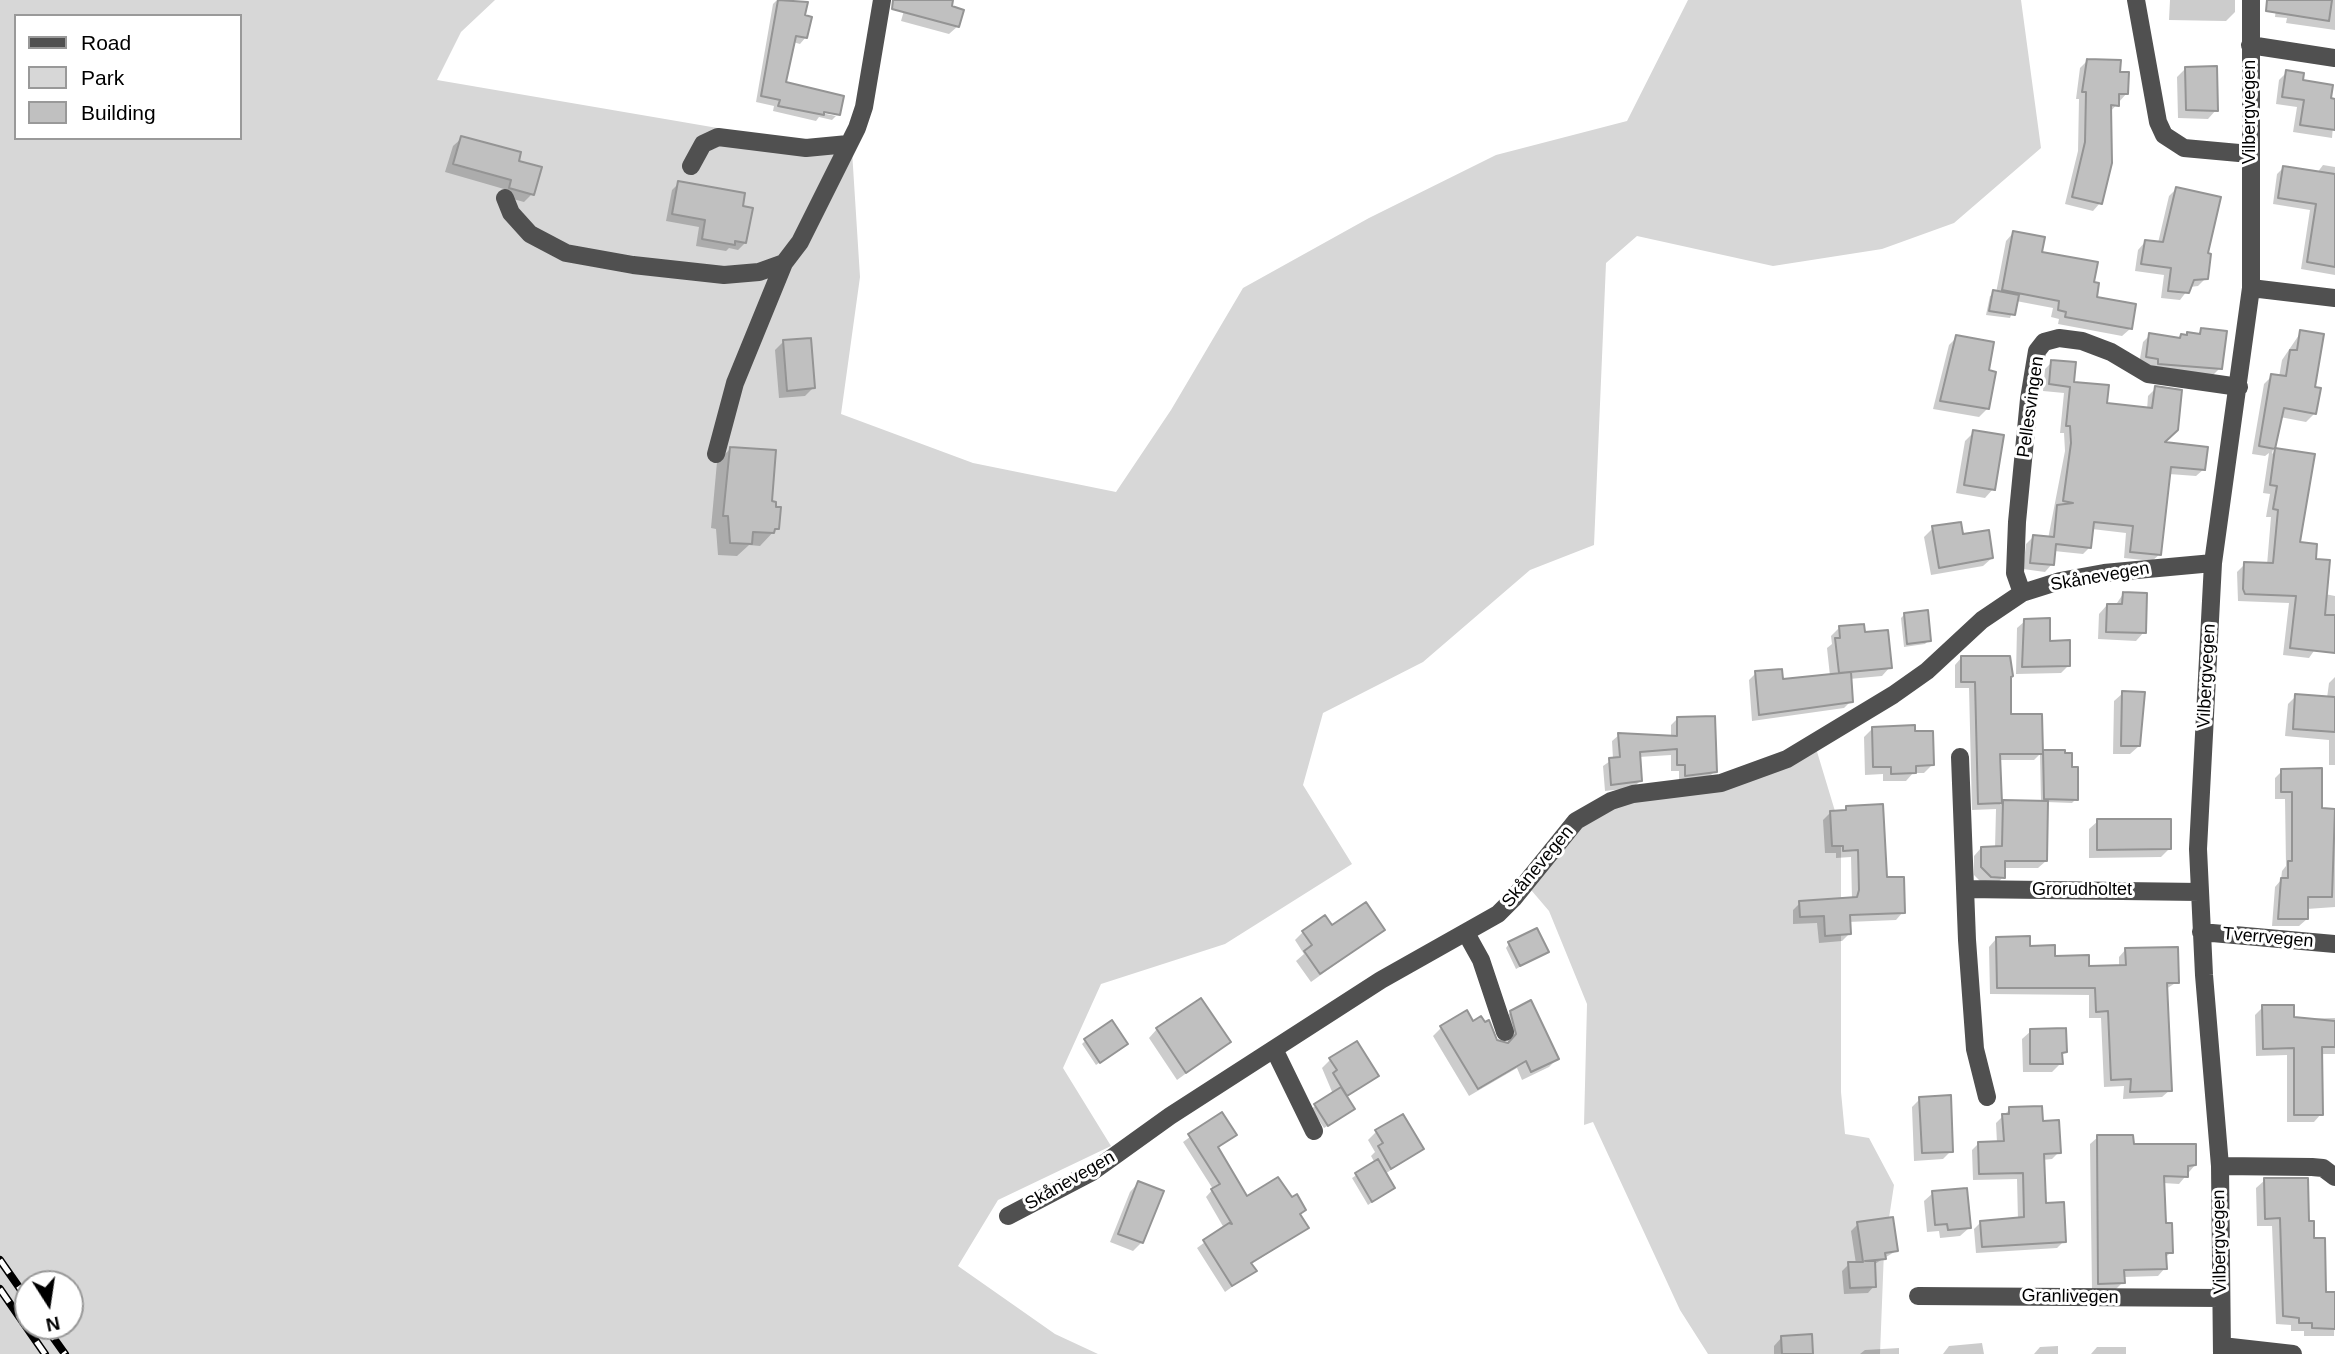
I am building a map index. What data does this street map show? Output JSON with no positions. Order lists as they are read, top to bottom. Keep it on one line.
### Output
{"streets":{"street":["Vilbergvegen","Pellesvingen","Skånevegen","Grorudholtet","Tverrvegen","Granlivegen"]},"crossings":[["Vilbergvegen","Pellesvingen"],["Vilbergvegen","Skånevegen"],["Vilbergvegen","Grorudholtet"],["Vilbergvegen","Tverrvegen"],["Vilbergvegen","Granlivegen"],["Pellesvingen","Skånevegen"]],"legend":["Road","Park","Building"],"north":"bottom"}
